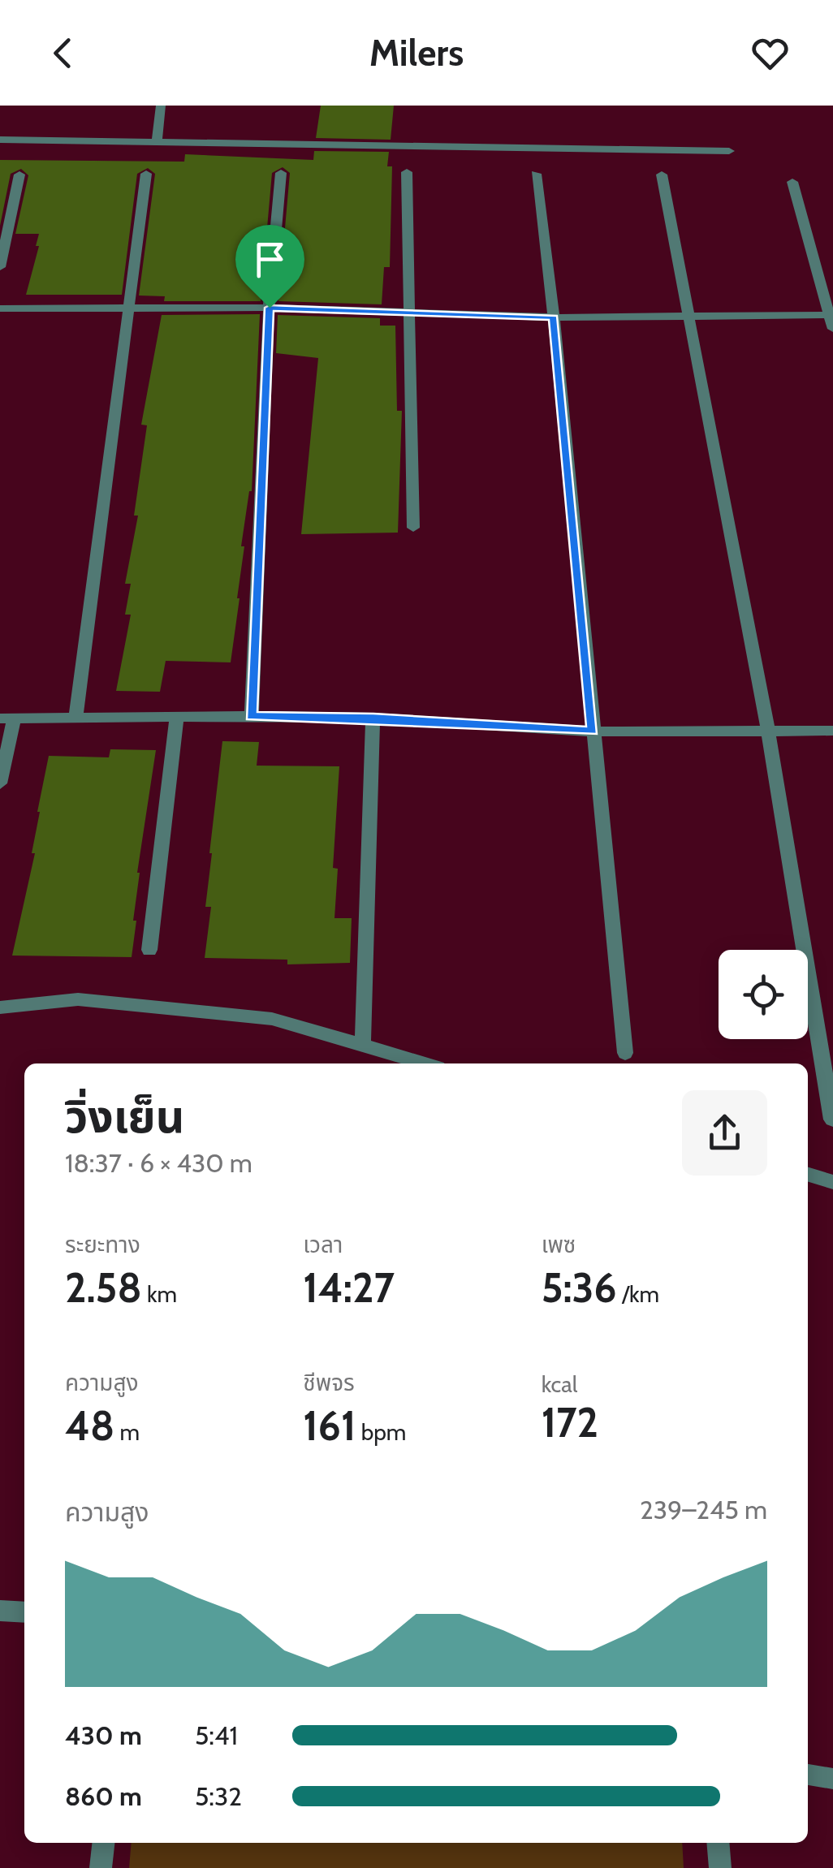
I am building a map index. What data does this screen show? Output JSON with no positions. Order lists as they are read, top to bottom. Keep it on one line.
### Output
{"page":{"header":"Milers","heading":["วิ่งเย็น","18:37 · 6 × 430 m"],"stats":[["ระยะทาง","2.58 km"],["เวลา","14:27"],["เพซ","5:36 /km"],["ความสูง","48 m"],["ชีพจร","161 bpm"],["kcal","172"]],"chart":["ความสูง","239–245 m"],"list":[{"name":"430 m","note":"5:41"},{"name":"860 m","note":"5:32"}]}}
